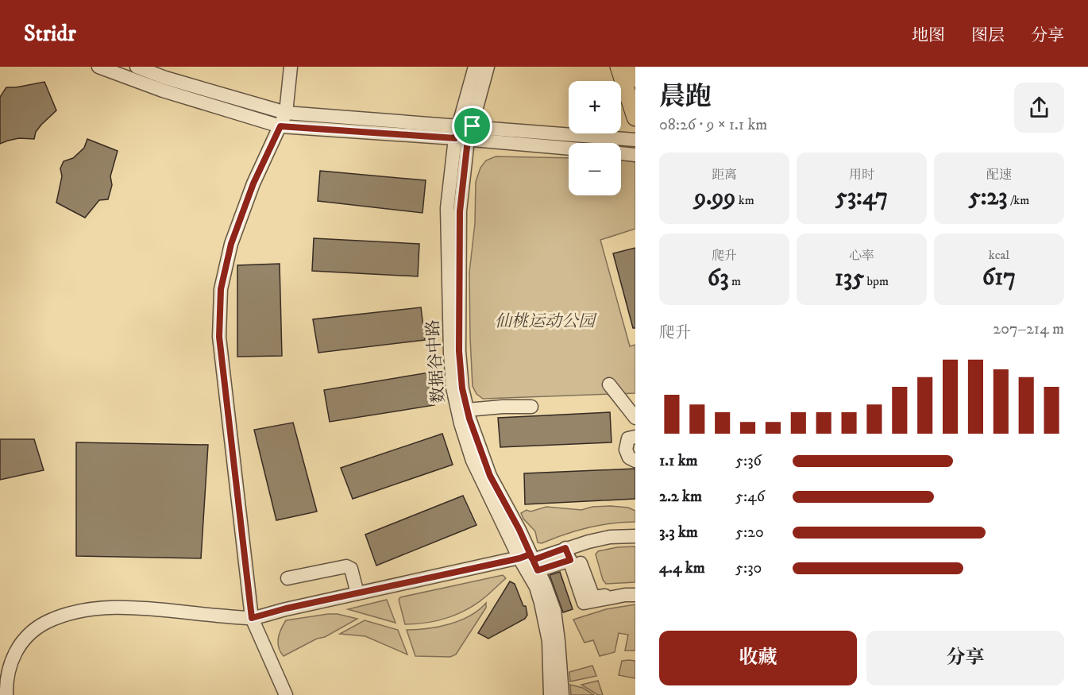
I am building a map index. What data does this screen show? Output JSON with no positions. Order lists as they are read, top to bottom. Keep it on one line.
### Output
{"streets":{"street":["数据谷中路"]},"parks":["仙桃运动公园"],"page":{"header":"Stridr","nav":["地图","图层","分享"],"heading":["晨跑","08:26 · 9 × 1.1 km"],"map_buttons":["+","−"],"stats":[["距离","9.99 km"],["用时","53:47"],["配速","5:23 /km"],["爬升","63 m"],["心率","135 bpm"],["kcal","617"]],"chart":["爬升","207–214 m"],"list":[{"name":"1.1 km","note":"5:36"},{"name":"2.2 km","note":"5:46"},{"name":"3.3 km","note":"5:20"},{"name":"4.4 km","note":"5:30"}],"buttons":["收藏","分享"]}}
